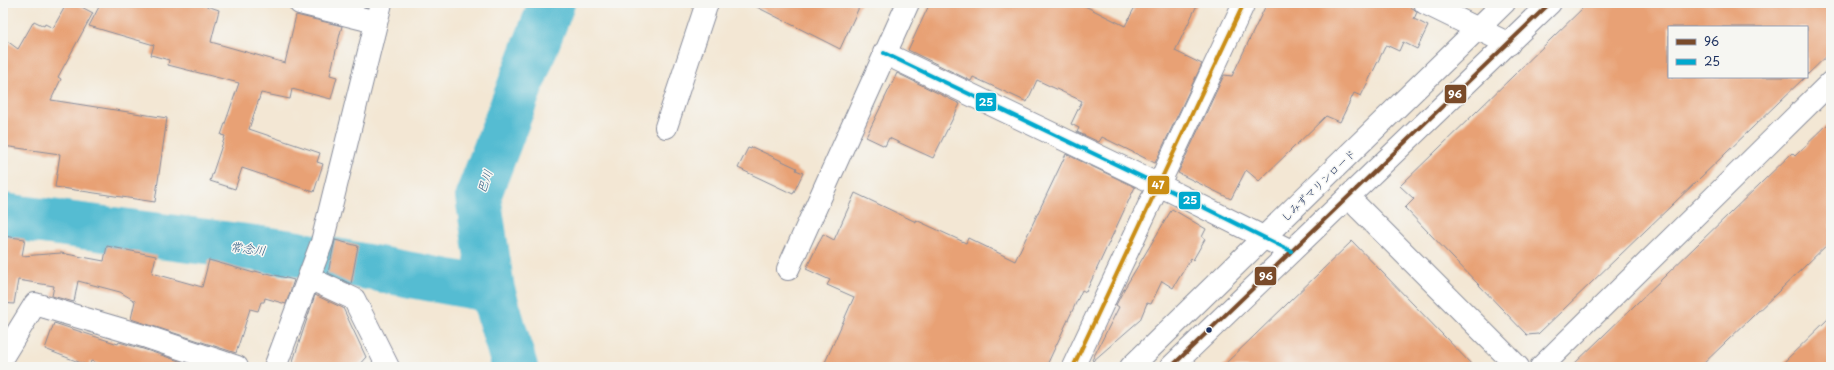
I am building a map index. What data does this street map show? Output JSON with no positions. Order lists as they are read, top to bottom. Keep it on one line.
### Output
{"streets":{"main road":["しみずマリンロード"]},"water":["巴川","常念川"],"lines":["transit line 96","transit line 47","transit line 25"],"legend":["96","25"]}
